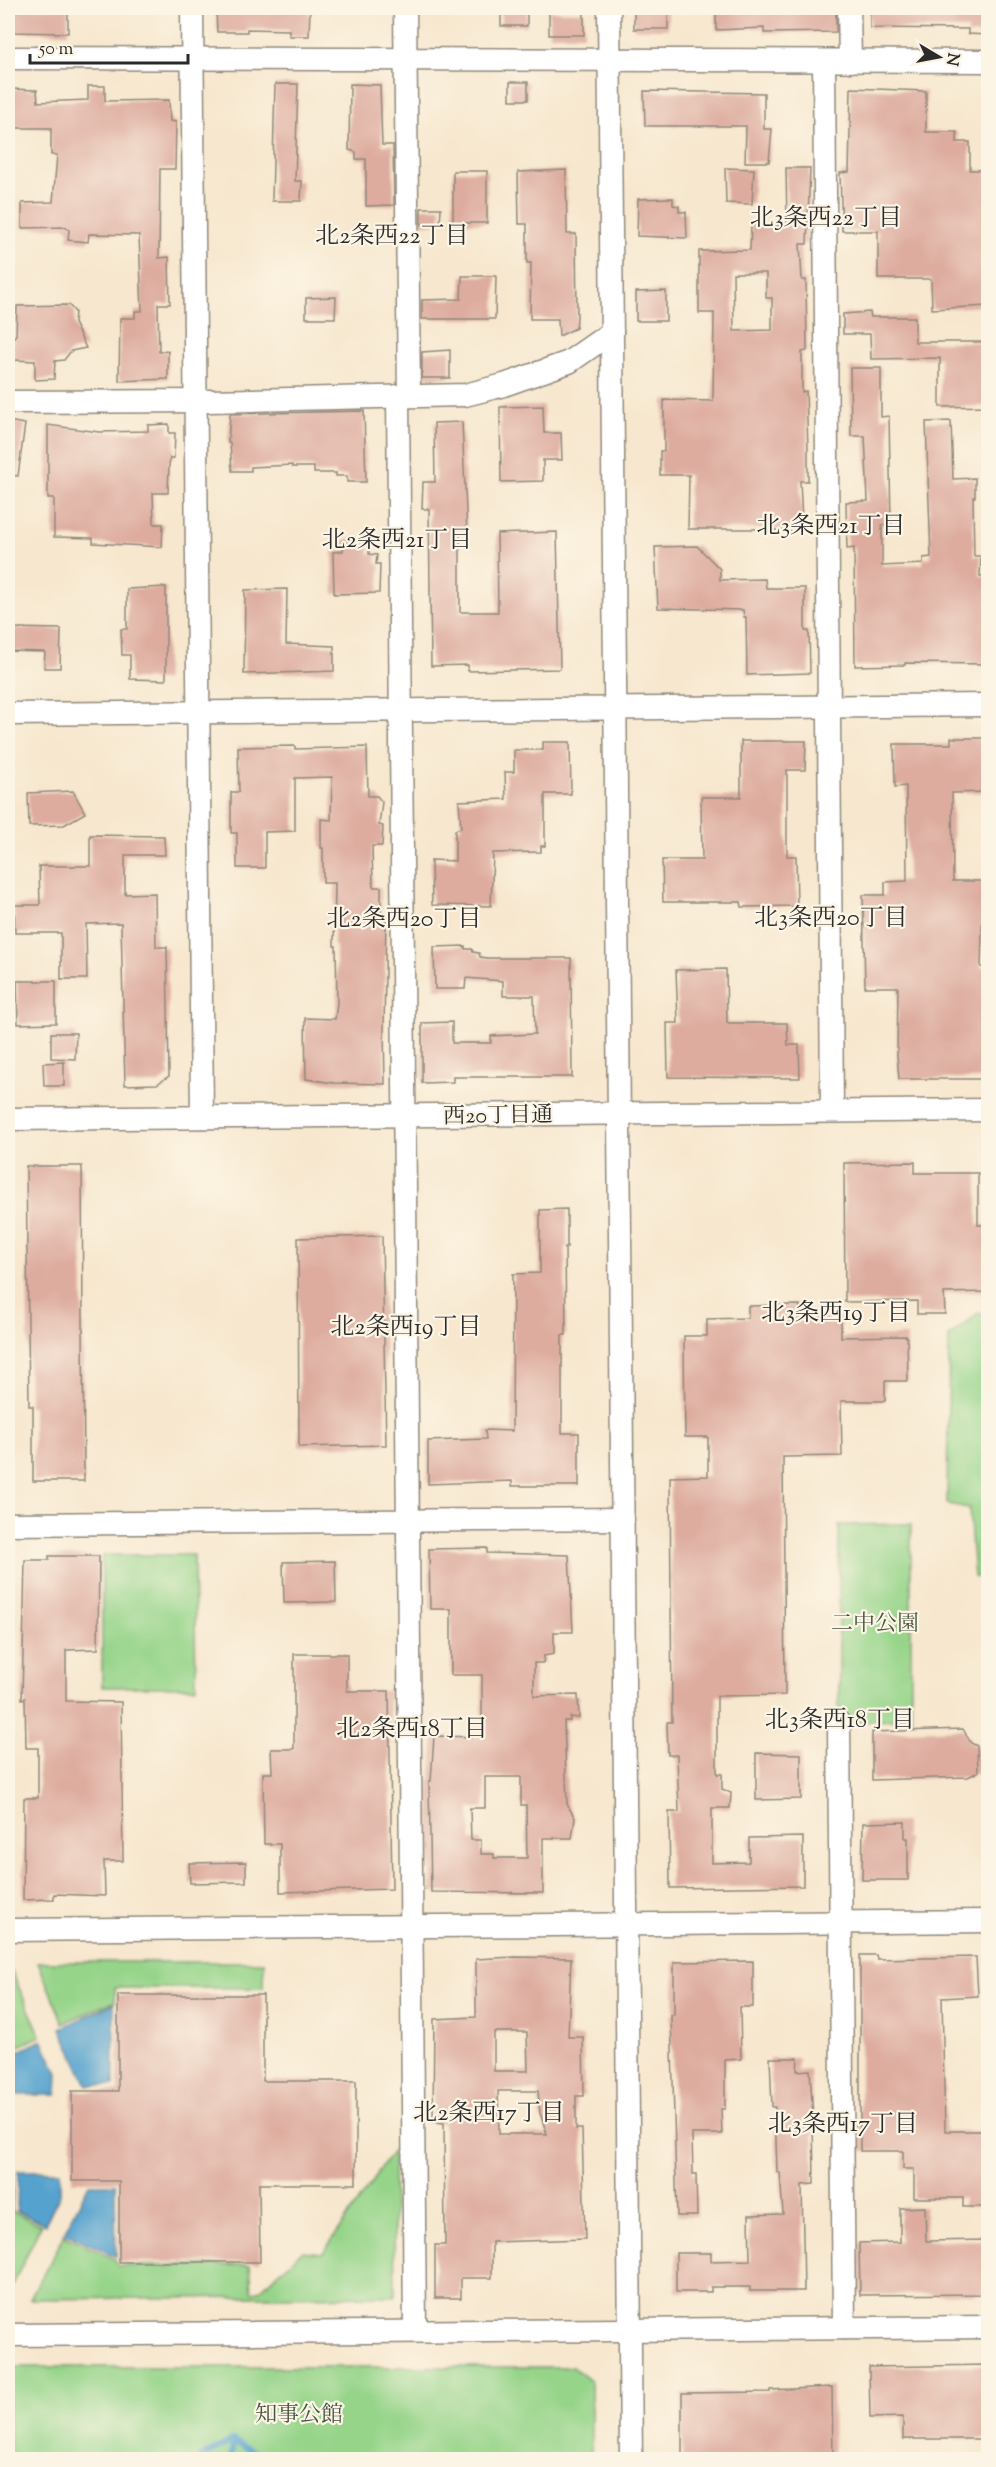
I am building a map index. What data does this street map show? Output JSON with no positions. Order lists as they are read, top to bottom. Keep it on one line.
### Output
{"streets":{"street":["西20丁目通"]},"districts":["北3条西22丁目","北2条西22丁目","北3条西21丁目","北2条西21丁目","北3条西20丁目","北2条西20丁目","北3条西19丁目","北2条西19丁目","北3条西18丁目","北2条西18丁目","北2条西17丁目","北3条西17丁目"],"parks":["二中公園","知事公館"],"scale_bar":"50 m","north":"right"}
